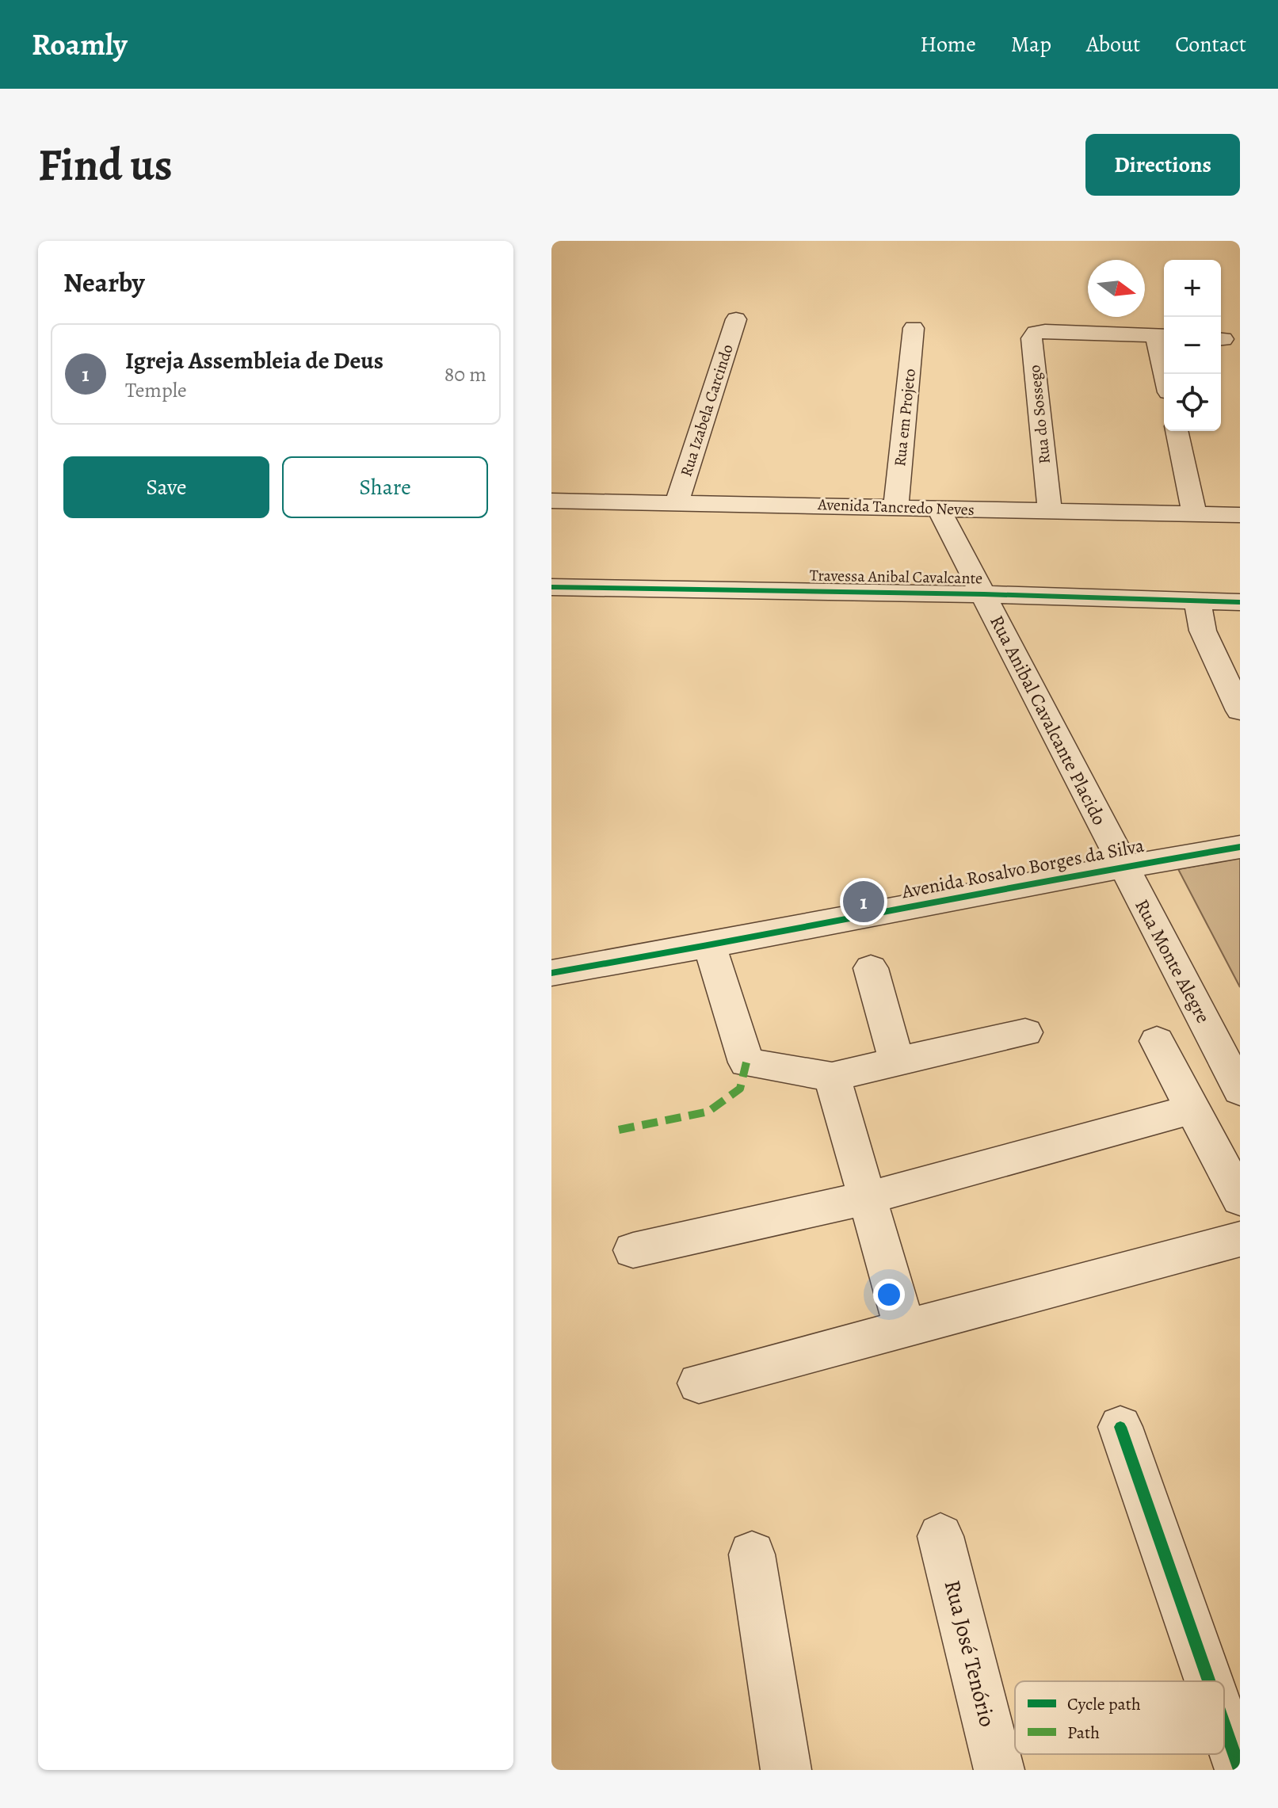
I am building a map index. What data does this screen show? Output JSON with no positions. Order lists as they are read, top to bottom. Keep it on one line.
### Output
{"streets":{"street":["Rua Izabela Carcindo","Rua do Sossego","Rua em Projeto","Avenida Tancredo Neves","Travessa Anibal Cavalcante","Rua Anibal Cavalcante Placido","Avenida Rosalvo Borges da Silva","Rua Monte Alegre","Rua José Tenório"]},"crossings":[["Rua Izabela Carcindo","Avenida Tancredo Neves"],["Rua do Sossego","Avenida Tancredo Neves"],["Rua em Projeto","Avenida Tancredo Neves"],["Avenida Tancredo Neves","Rua Anibal Cavalcante Placido"],["Travessa Anibal Cavalcante","Rua Anibal Cavalcante Placido"],["Rua Anibal Cavalcante Placido","Avenida Rosalvo Borges da Silva"],["Rua Anibal Cavalcante Placido","Rua Monte Alegre"],["Avenida Rosalvo Borges da Silva","Rua Monte Alegre"]],"legend":["Cycle path","Path"],"north":"right","page":{"header":"Roamly","nav":["Home","Map","About","Contact"],"buttons":["Directions",["Save","Share"]],"title":"Find us","heading":"Nearby","map_buttons":["+","−"],"list":[{"mark":"1","name":"Igreja Assembleia de Deus","note":"Temple","value":"80 m"}],"pins":"1"}}
